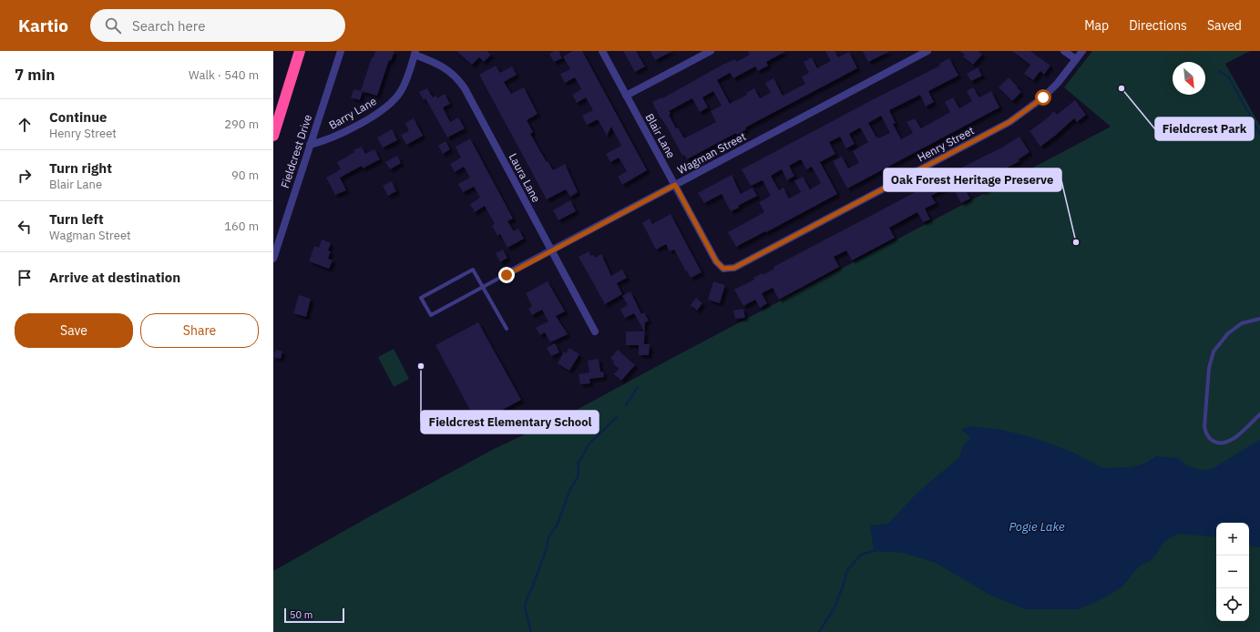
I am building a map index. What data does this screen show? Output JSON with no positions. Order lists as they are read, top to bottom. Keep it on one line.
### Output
{"streets":{"street":["Barry Lane","Blair Lane","Henry Street","Fieldcrest Drive","Wagman Street","Laura Lane"]},"crossings":[["Barry Lane","Fieldcrest Drive"],["Barry Lane","Laura Lane"],["Blair Lane","Henry Street"],["Blair Lane","Wagman Street"],["Wagman Street","Laura Lane"]],"water":["Pogie Lake"],"places":["Fieldcrest Park","Oak Forest Heritage Preserve","Fieldcrest Elementary School"],"scale_bar":"50 m","north":"bottom right","page":{"header":"Kartio","search":"Search here","nav":["Map","Directions","Saved"],"heading":["7 min","Walk · 540 m"],"list":[["Continue","Henry Street","290 m"],["Turn right","Blair Lane","90 m"],["Turn left","Wagman Street","160 m"],"Arrive at destination"],"buttons":["Save","Share"],"map_buttons":["+","−"],"scale":"50 m"}}
